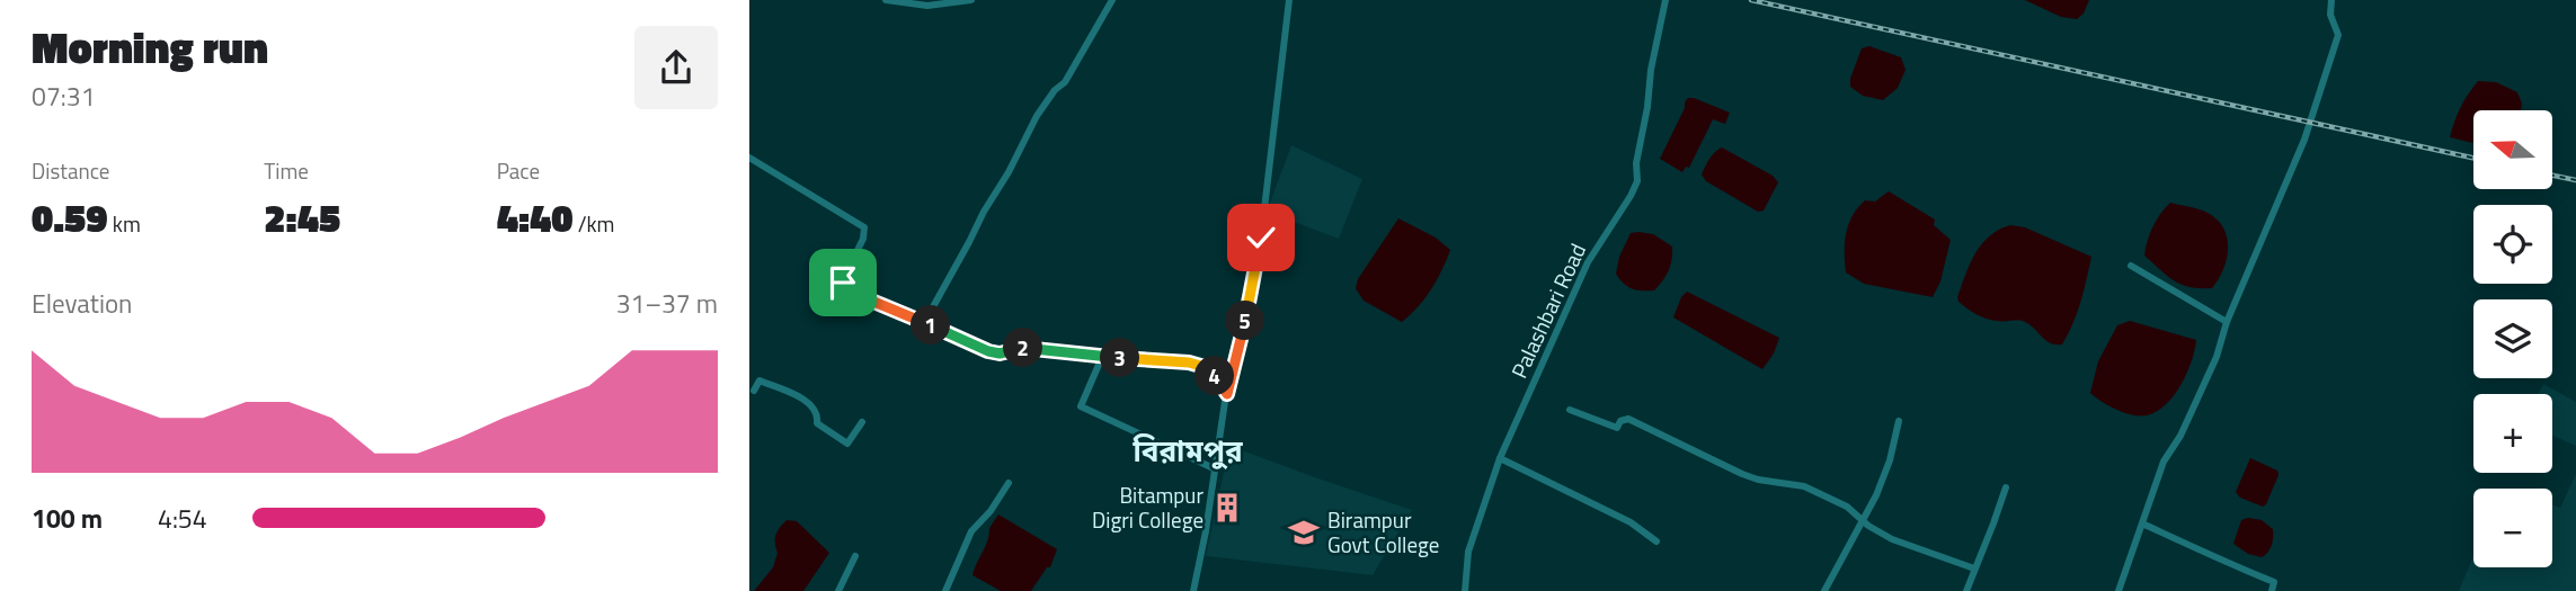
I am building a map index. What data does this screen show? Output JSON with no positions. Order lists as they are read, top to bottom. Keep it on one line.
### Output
{"streets":{"street":["Palashbari Road"]},"districts":["বিরামপুর"],"places":{"building":["Bitampur Digri College"],"school or university":["Birampur Govt College"]},"north":"left","page":{"heading":["Morning run","07:31"],"map_buttons":["+","−"],"stats":[["Distance","0.59 km"],["Time","2:45"],["Pace","4:40 /km"]],"chart":["Elevation","31–37 m"],"pins":["5","1","2","3","4"],"list":[{"name":"100 m","note":"4:54"}]}}
